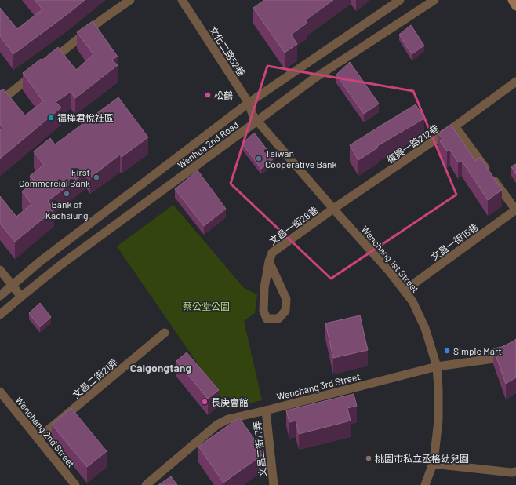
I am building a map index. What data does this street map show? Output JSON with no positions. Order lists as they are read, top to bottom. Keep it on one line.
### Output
{"streets":{"street":["文化二路52巷","復興一路212巷","Wenhua 2nd Road","文昌一街28巷","文昌一街15巷","Wenchang 1st Street","文昌二街21弄","Wenchang 3rd Street","Wenchang 2nd Street","文昌二街77弄"]},"crossings":[["文化二路52巷","Wenhua 2nd Road"],["文化二路52巷","Wenchang 1st Street"],["復興一路212巷","文昌一街28巷"],["復興一路212巷","Wenchang 1st Street"],["Wenhua 2nd Road","Wenchang 1st Street"],["文昌一街28巷","Wenchang 1st Street"],["文昌一街15巷","Wenchang 1st Street"],["Wenchang 1st Street","Wenchang 3rd Street"],["文昌二街21弄","Wenchang 2nd Street"],["Wenchang 3rd Street","文昌二街77弄"]],"districts":["Caigongtang"],"parks":["蔡公堂公園"],"places":["松鶴","福樺君悅社區","Taiwan Cooperative Bank","First Commercial Bank","Bank of Kaohsiung","Simple Mart","長庚會館","桃園市私立丞格幼兒園"]}
